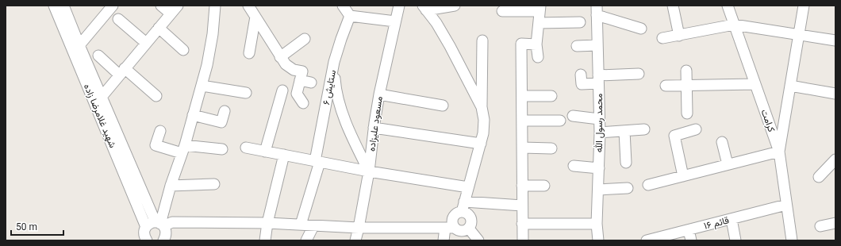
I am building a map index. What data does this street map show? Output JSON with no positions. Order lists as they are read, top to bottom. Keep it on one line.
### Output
{"streets":{"street":["ستایش ۶","شهید غلامرضا زاده","کرامت","محمد رسول الله","مسعود علیزاده","قائم ۱۶"]},"crossings":[["کرامت","قائم ۱۶"]],"scale_bar":"50 m"}
